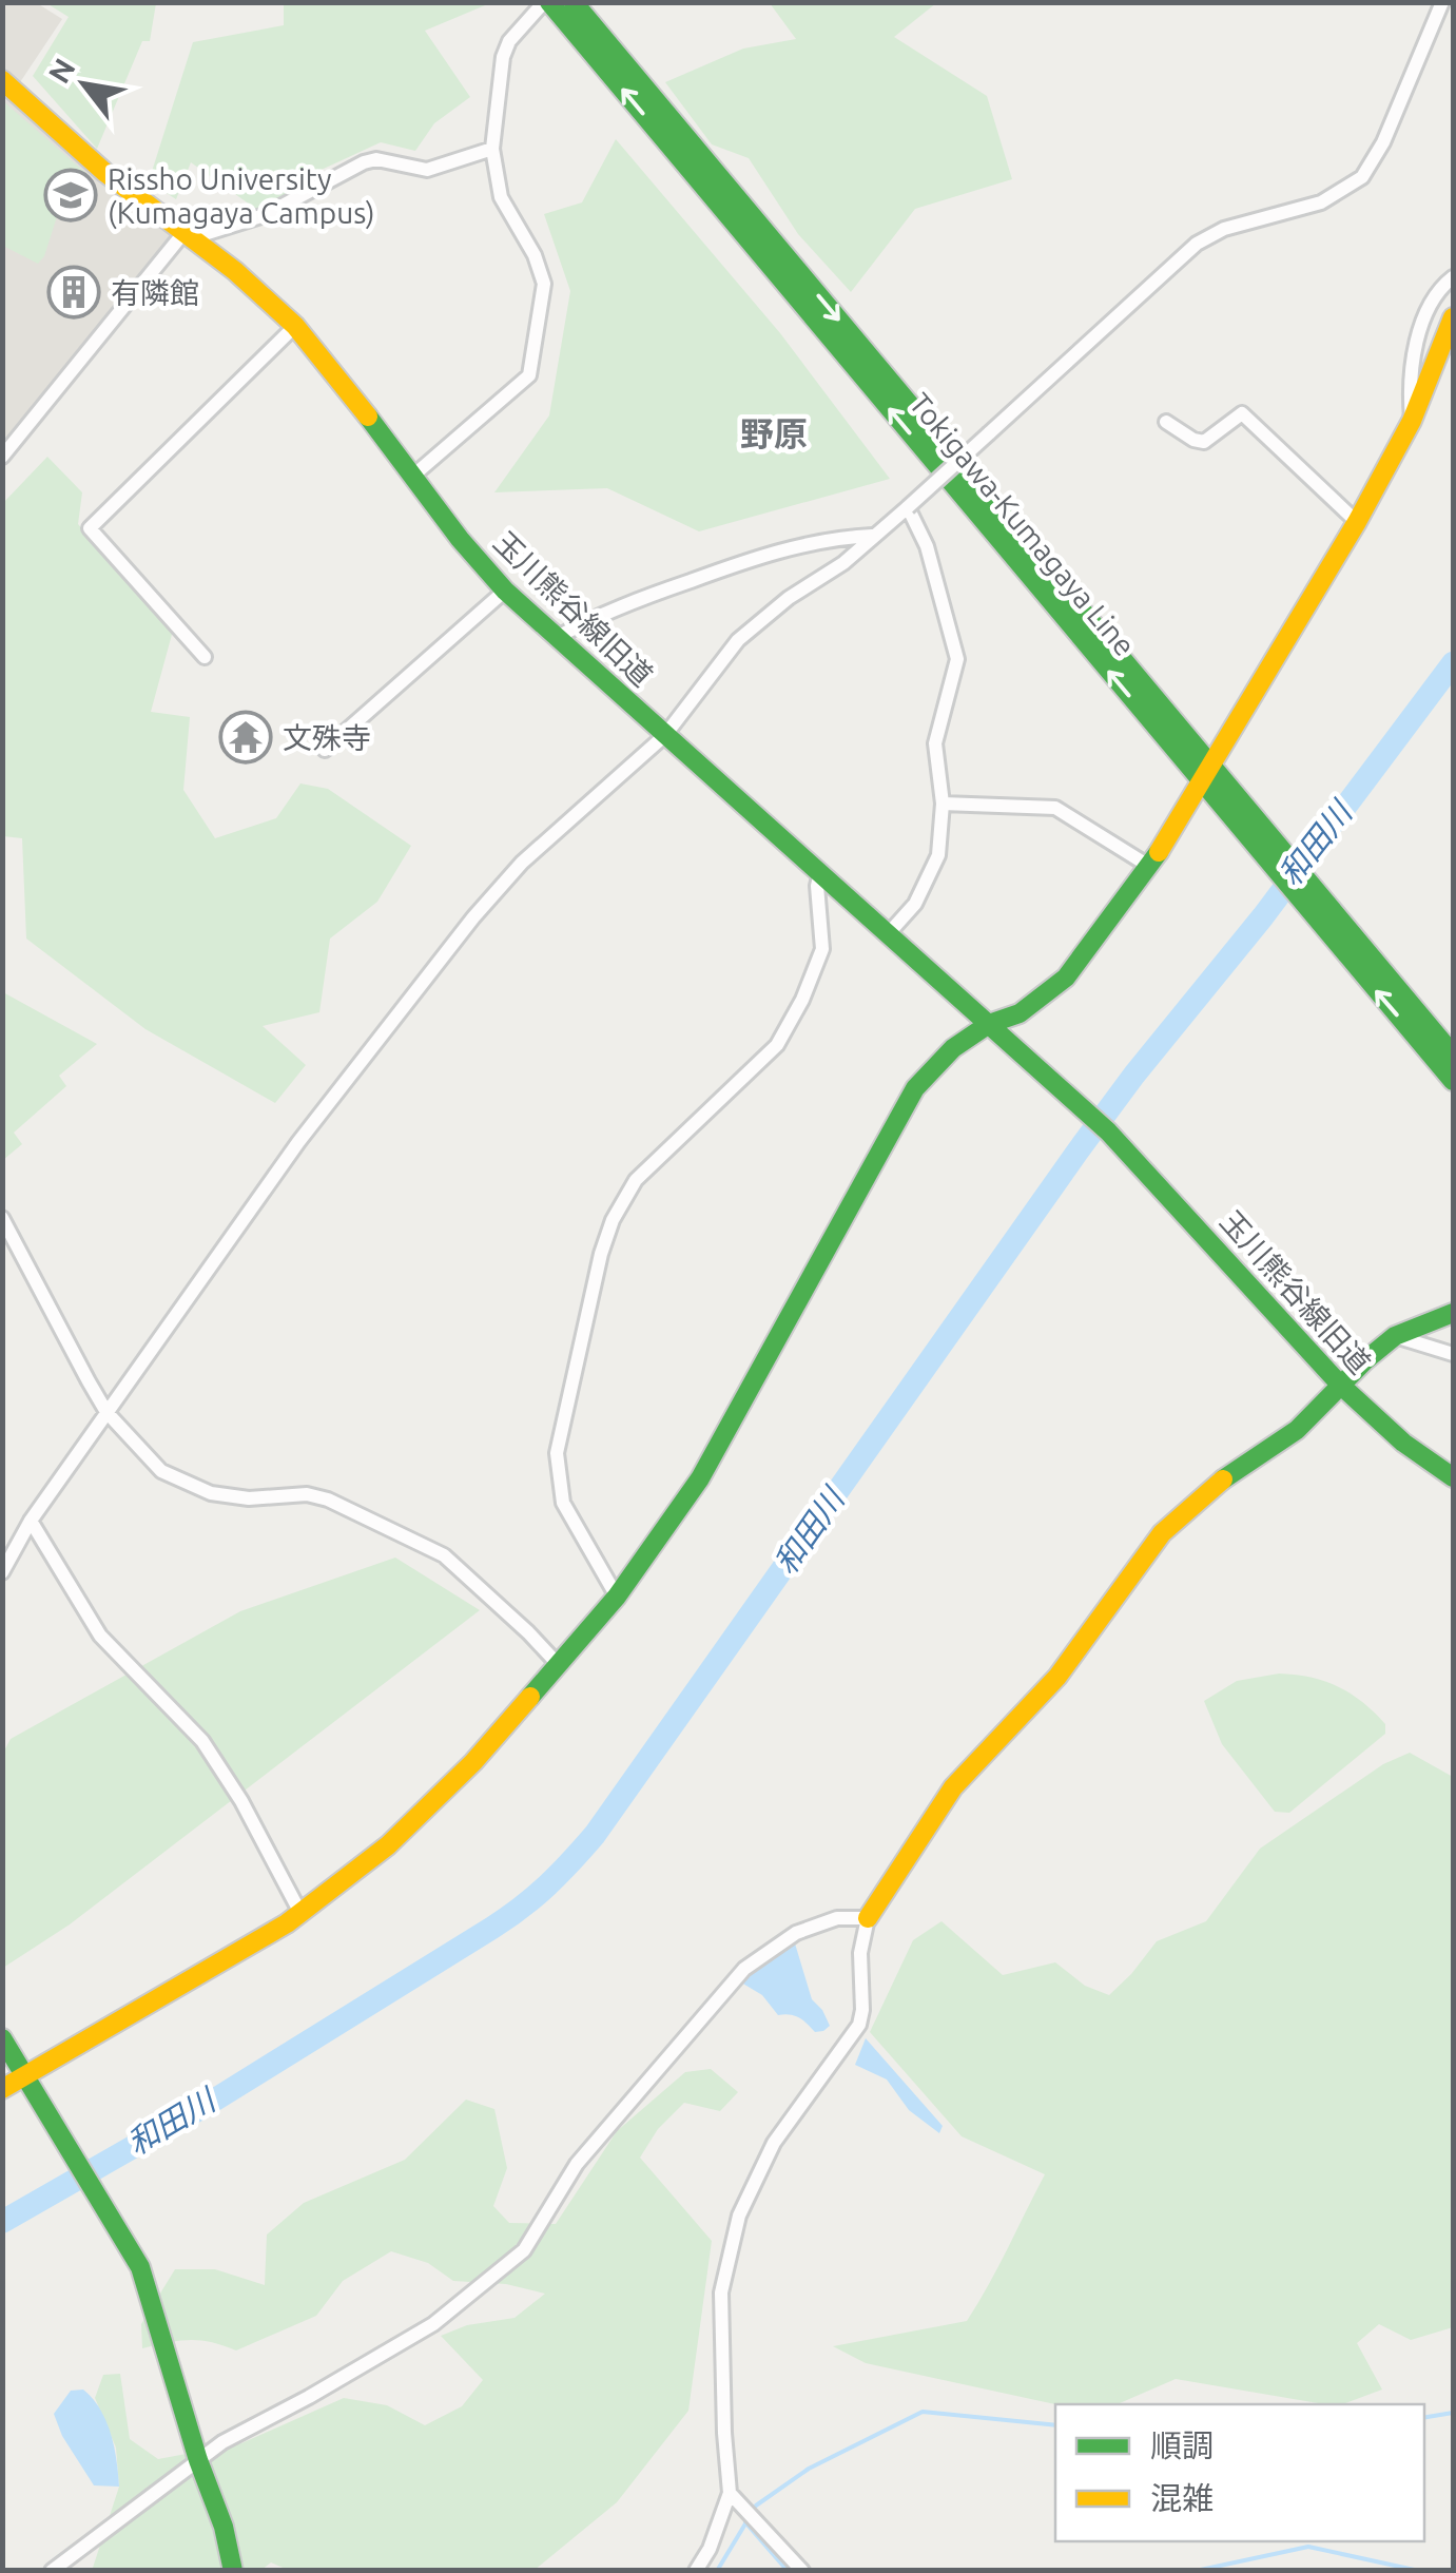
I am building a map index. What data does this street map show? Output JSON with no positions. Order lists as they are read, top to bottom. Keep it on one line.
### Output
{"streets":{"street":["Tokigawa-Kumagaya Line","玉川熊谷線旧道"]},"districts":["野原"],"water":["和田川"],"places":{"school or university":["Rissho University (Kumagaya Campus)"],"building":["有隣館"],"temple":["文殊寺"]},"legend":["順調","混雑"],"north":"top left"}
